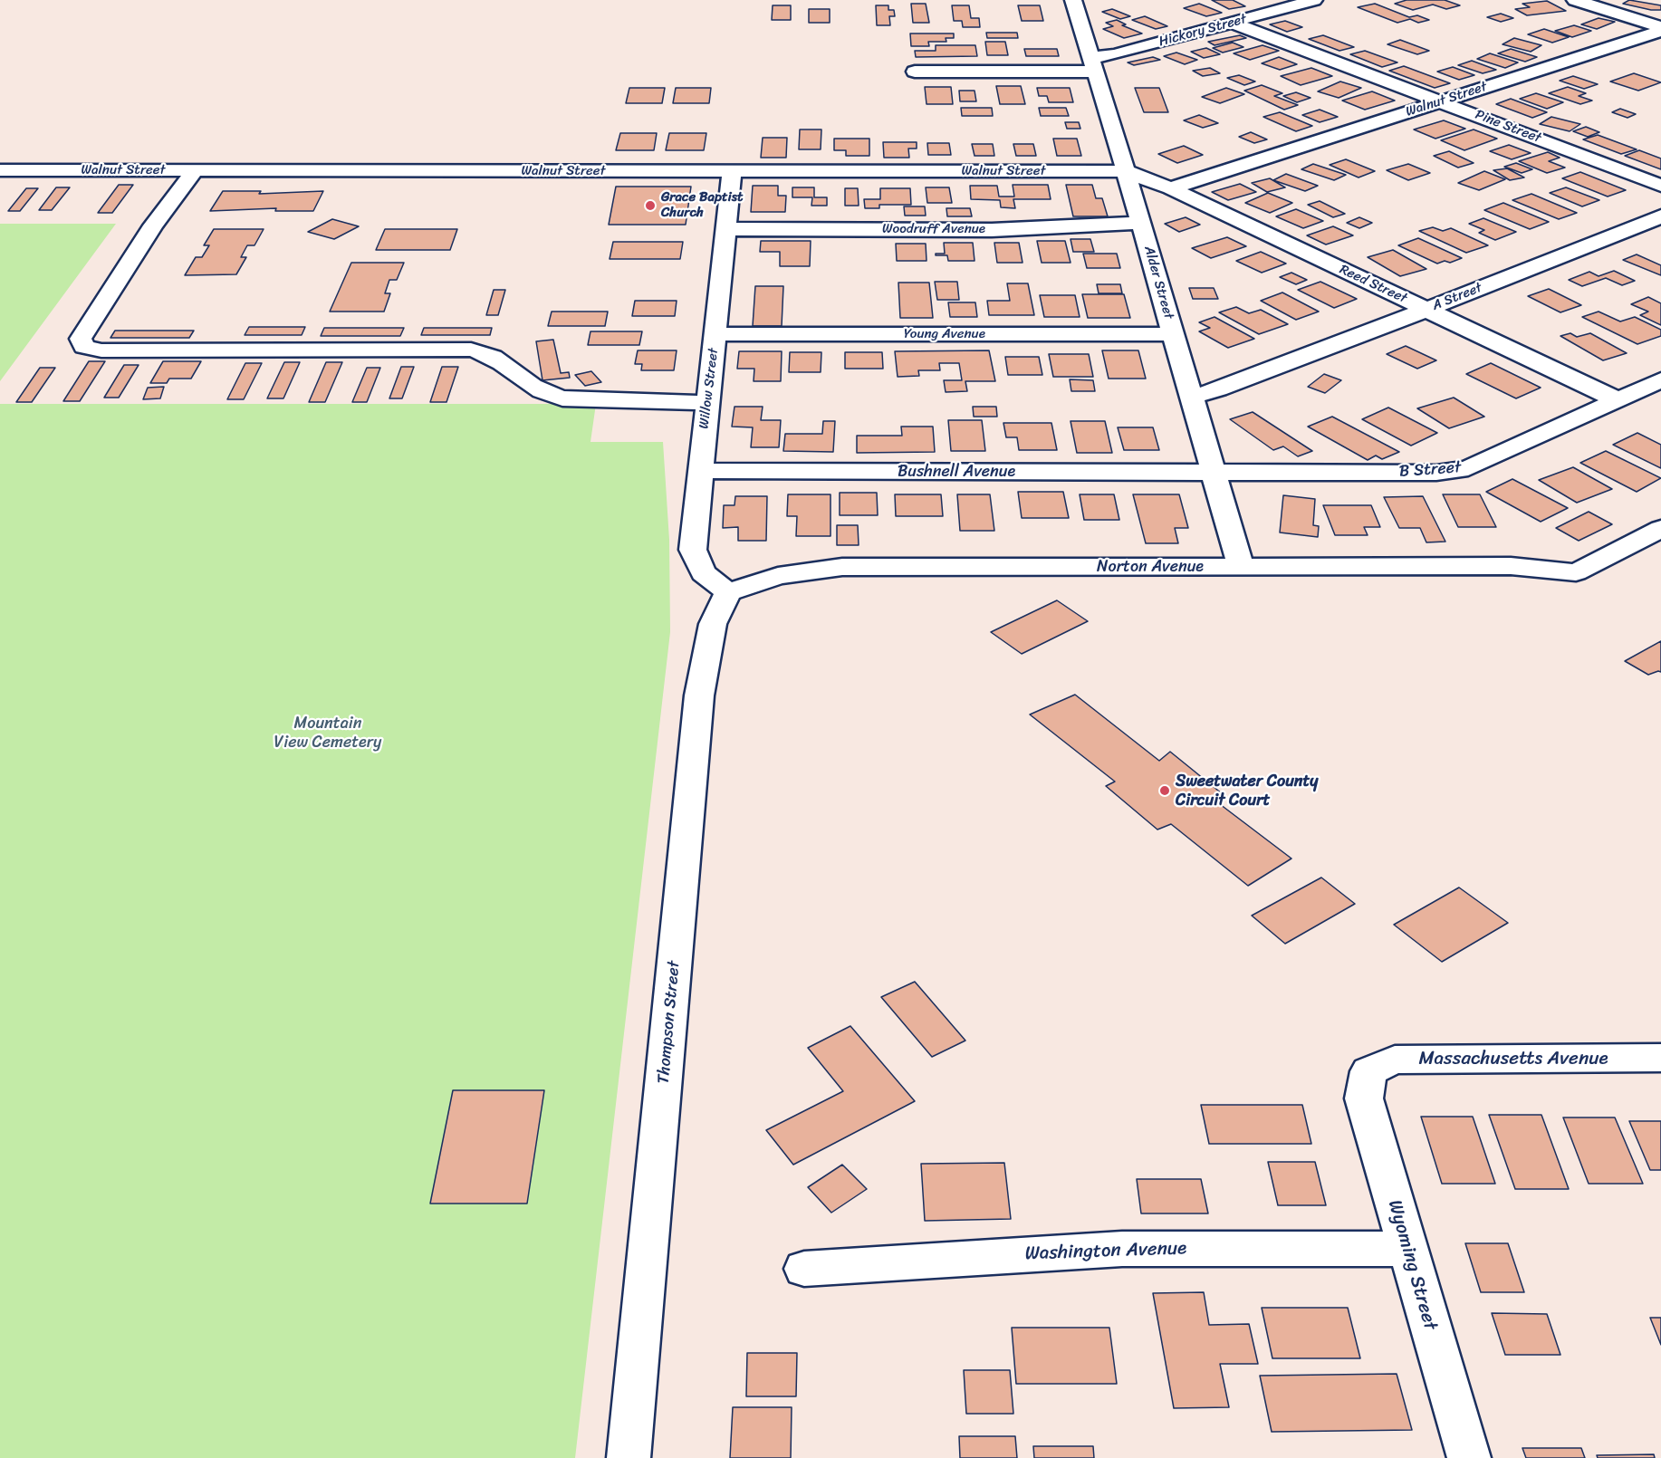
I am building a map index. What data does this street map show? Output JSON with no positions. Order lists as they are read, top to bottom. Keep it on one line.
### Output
{"streets":{"street":["Hickory Street","Walnut Street","Pine Street","Woodruff Avenue","Alder Street","Reed Street","A Street","Young Avenue","Willow Street","B Street","Bushnell Avenue","Norton Avenue","Thompson Street","Massachusetts Avenue","Washington Avenue","Wyoming Street"]},"crossings":[["Hickory Street","Pine Street"],["Hickory Street","Alder Street"],["Walnut Street","Pine Street"],["Walnut Street","Alder Street"],["Walnut Street","Reed Street"],["Walnut Street","Willow Street"],["Woodruff Avenue","Alder Street"],["Woodruff Avenue","Willow Street"],["Alder Street","Reed Street"],["Alder Street","A Street"],["Alder Street","Young Avenue"],["Alder Street","B Street"],["Alder Street","Bushnell Avenue"],["Alder Street","Norton Avenue"],["Reed Street","A Street"],["Reed Street","B Street"],["Young Avenue","Willow Street"],["Willow Street","Bushnell Avenue"],["Willow Street","Norton Avenue"],["Willow Street","Thompson Street"],["B Street","Bushnell Avenue"],["Norton Avenue","Thompson Street"],["Massachusetts Avenue","Wyoming Street"],["Washington Avenue","Wyoming Street"]],"parks":["Mountain View Cemetery"],"places":["Grace Baptist Church","Sweetwater County Circuit Court"]}
